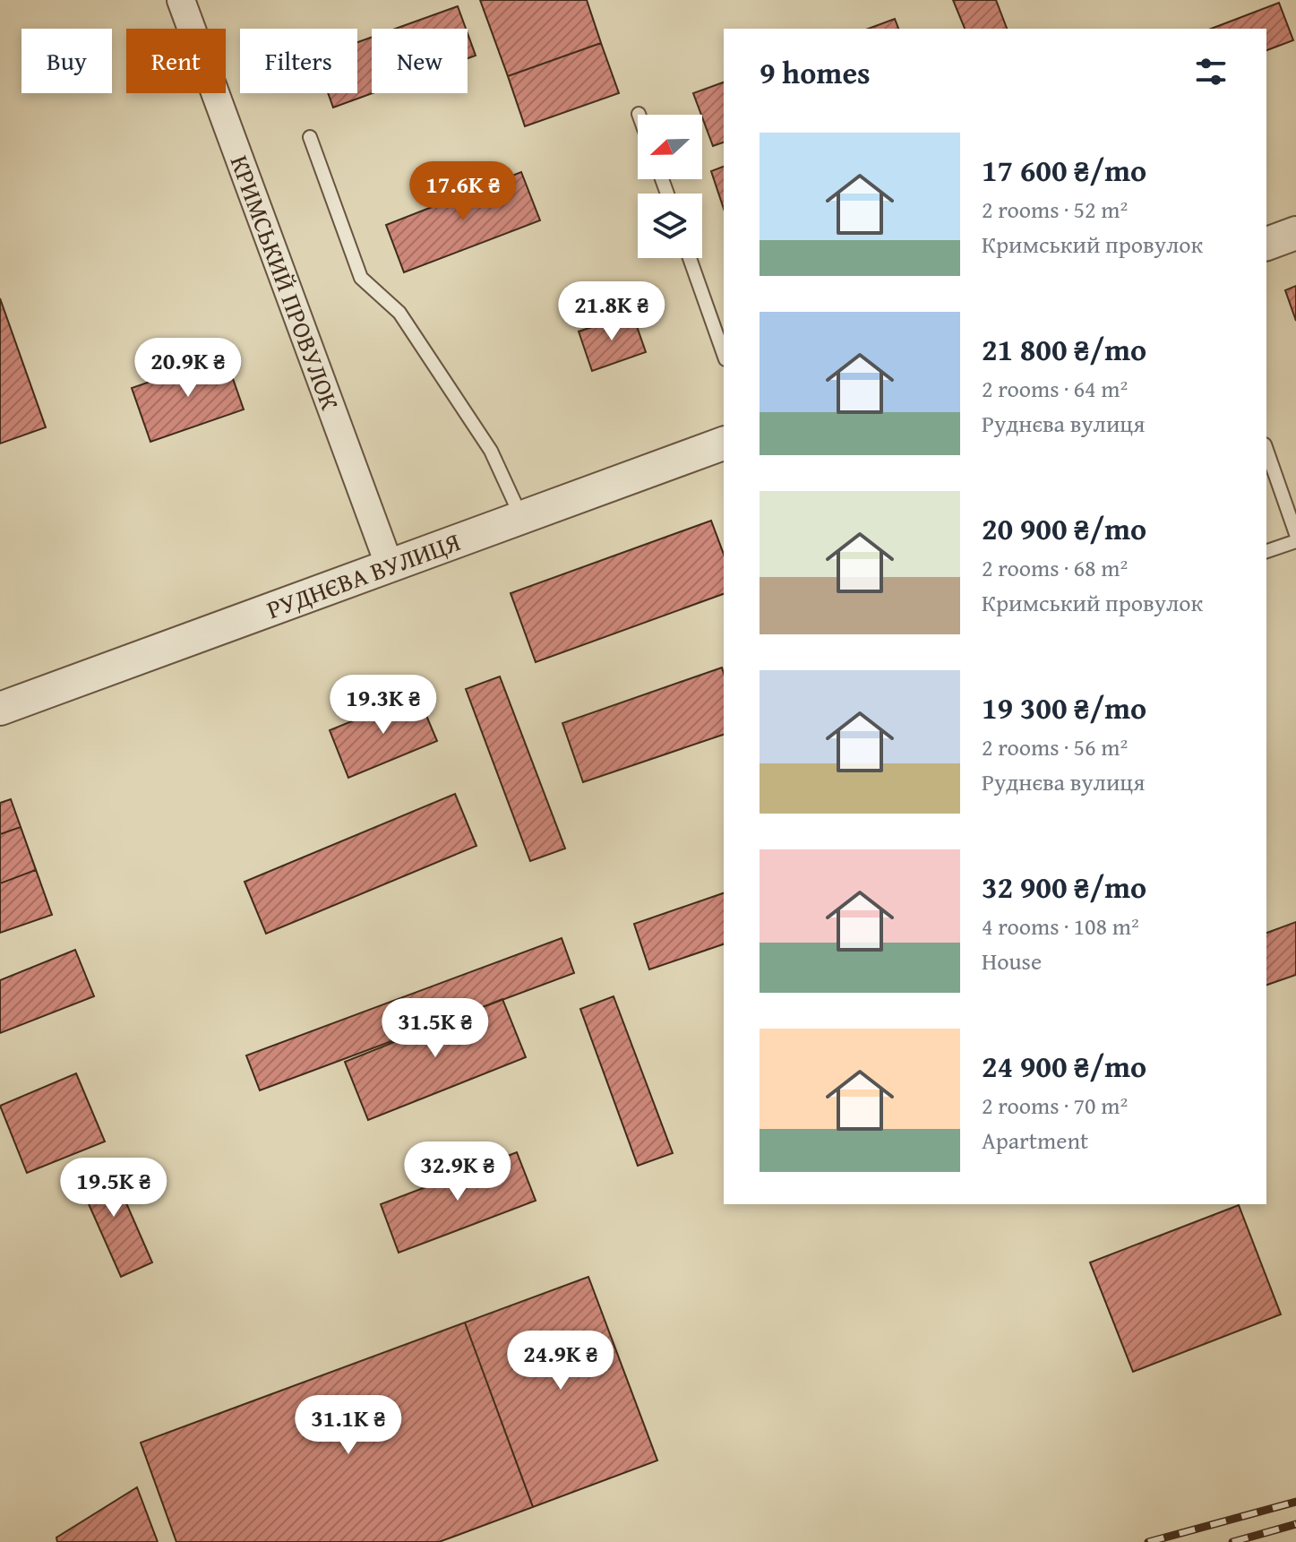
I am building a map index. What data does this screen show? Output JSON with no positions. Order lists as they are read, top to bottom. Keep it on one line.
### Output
{"streets":{"street":["КРИМСЬКИЙ ПРОВУЛОК","РУДНЄВА ВУЛИЦЯ"]},"crossings":[["КРИМСЬКИЙ ПРОВУЛОК","РУДНЄВА ВУЛИЦЯ"]],"north":"left","page":{"chip":["Buy","Rent","Filters","New"],"heading":"9 homes","list":[{"name":"17 600 ₴/mo","note":"2 rooms · 52 m² · Кримський провулок"},{"name":"21 800 ₴/mo","note":"2 rooms · 64 m² · Руднєва вулиця"},{"name":"20 900 ₴/mo","note":"2 rooms · 68 m² · Кримський провулок"},{"name":"19 300 ₴/mo","note":"2 rooms · 56 m² · Руднєва вулиця"},{"name":"32 900 ₴/mo","note":"4 rooms · 108 m² · House"},{"name":"24 900 ₴/mo","note":"2 rooms · 70 m² · Apartment"}],"price":["17.6K ₴","21.8K ₴","20.9K ₴","19.3K ₴","31.5K ₴","32.9K ₴","19.5K ₴","24.9K ₴","31.1K ₴"]}}
